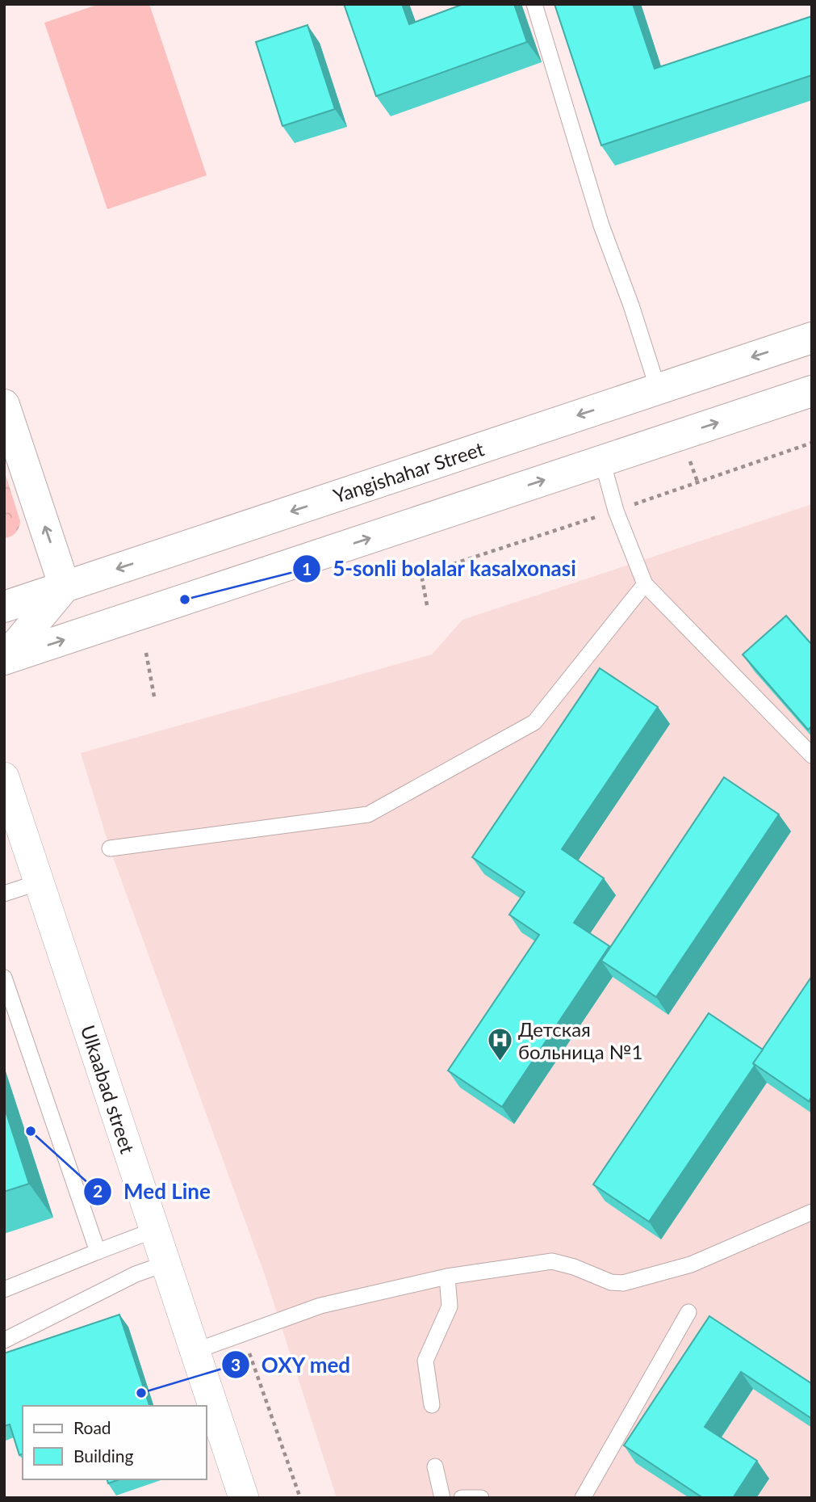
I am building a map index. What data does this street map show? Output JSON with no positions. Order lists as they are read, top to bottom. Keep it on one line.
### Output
{"streets":{"main road":["Yangishahar Street"],"street":["Ulkaabad street"]},"places":{"other":["5-sonli bolalar kasalxonasi","Med Line","OXY med"],"hospital":["Детская больница №1"]},"legend":["Road","Building"]}
